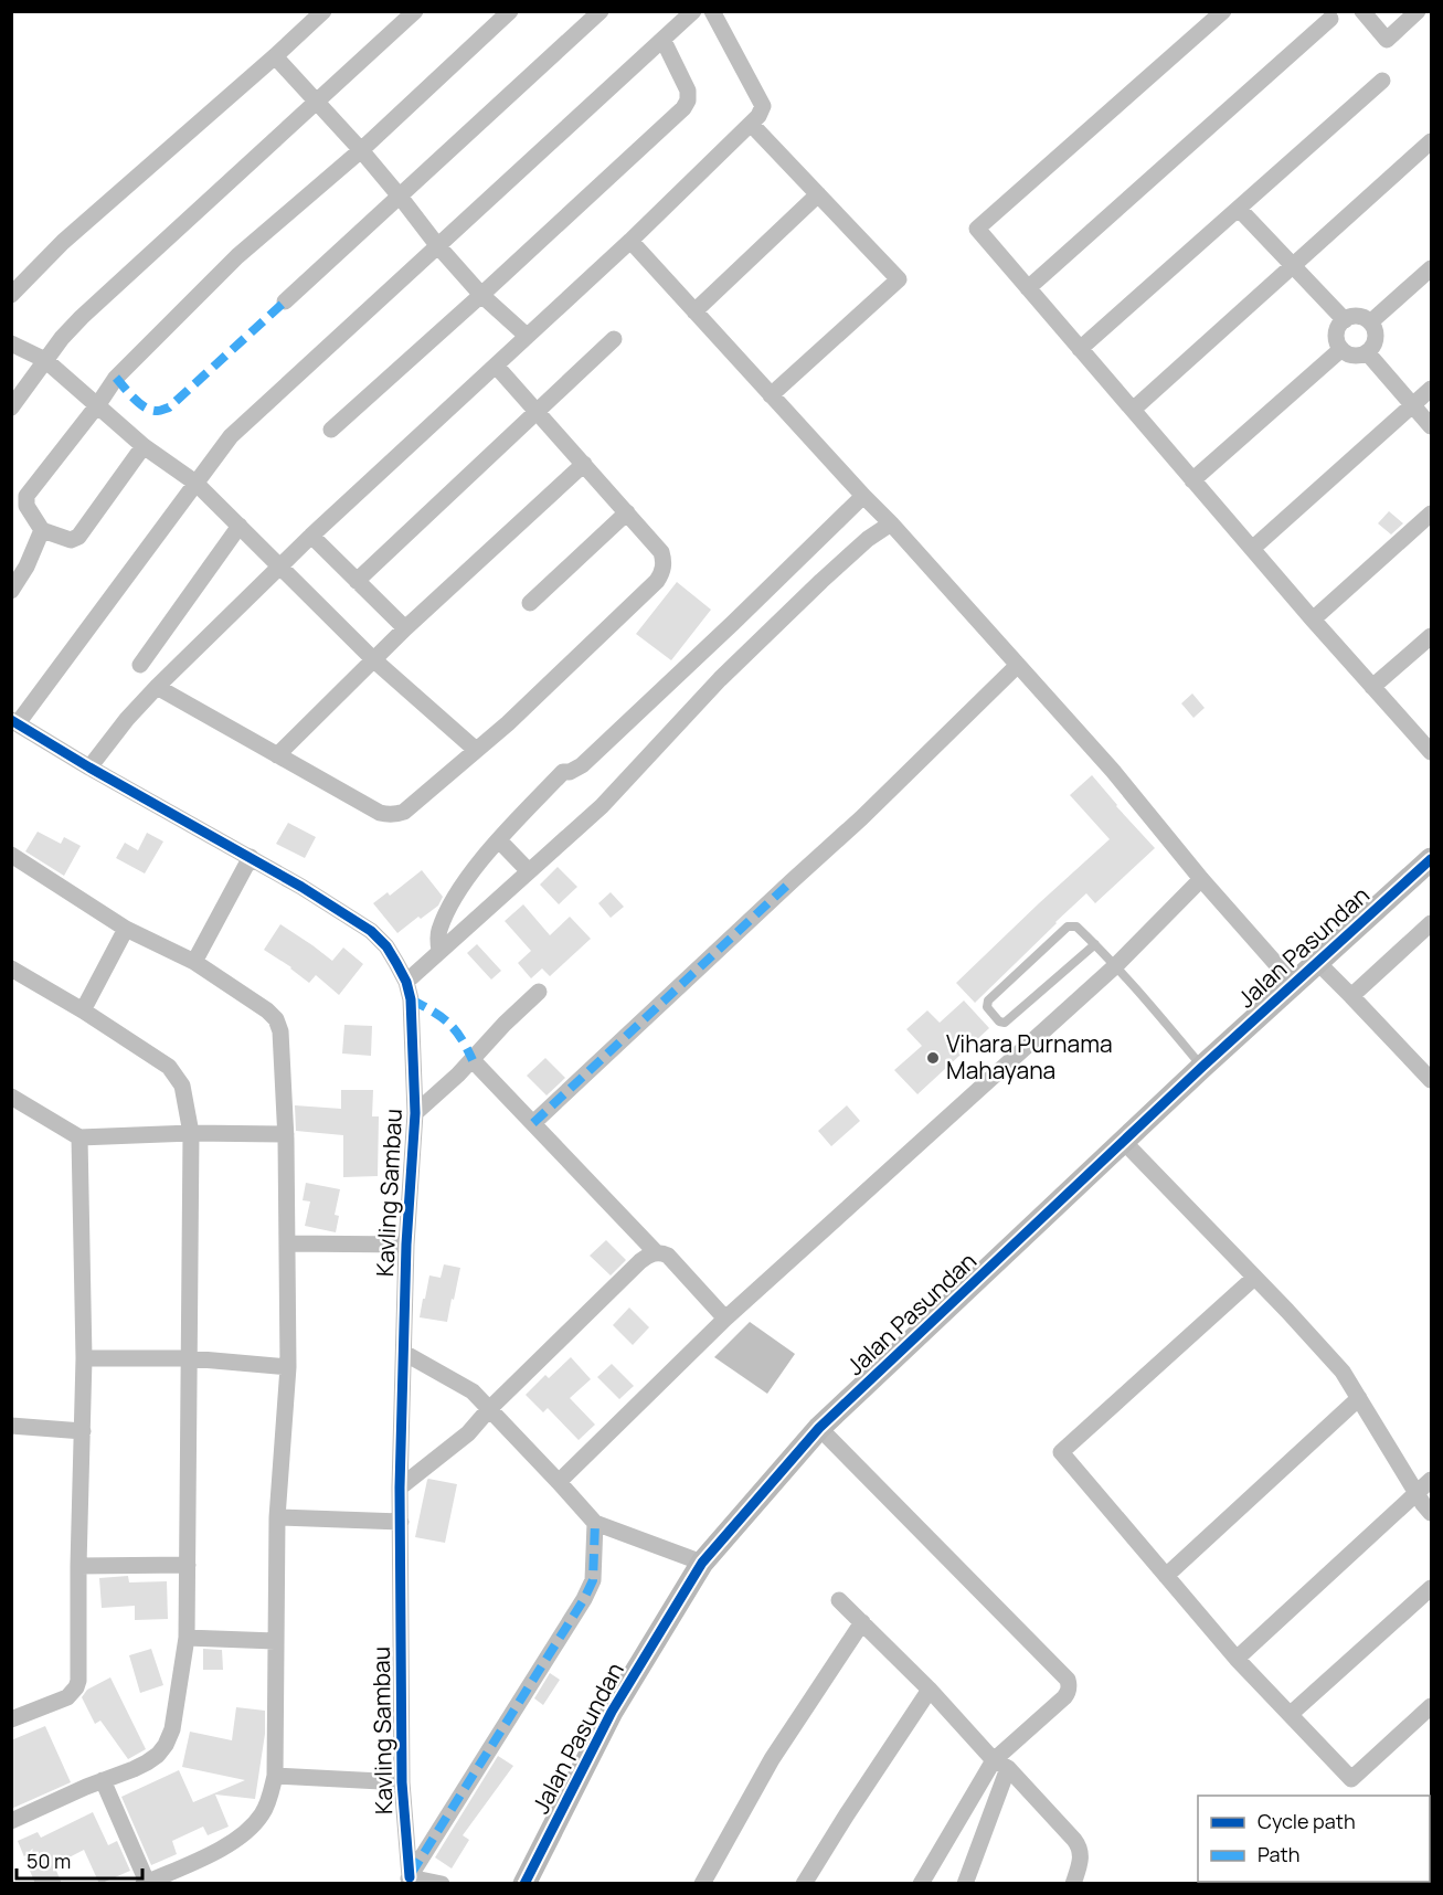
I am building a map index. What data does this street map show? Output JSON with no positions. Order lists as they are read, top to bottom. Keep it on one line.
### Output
{"streets":{"street":["Jalan Pasundan","Kavling Sambau"]},"places":["Vihara Purnama Mahayana"],"legend":["Cycle path","Path"],"scale_bar":"50 m"}
